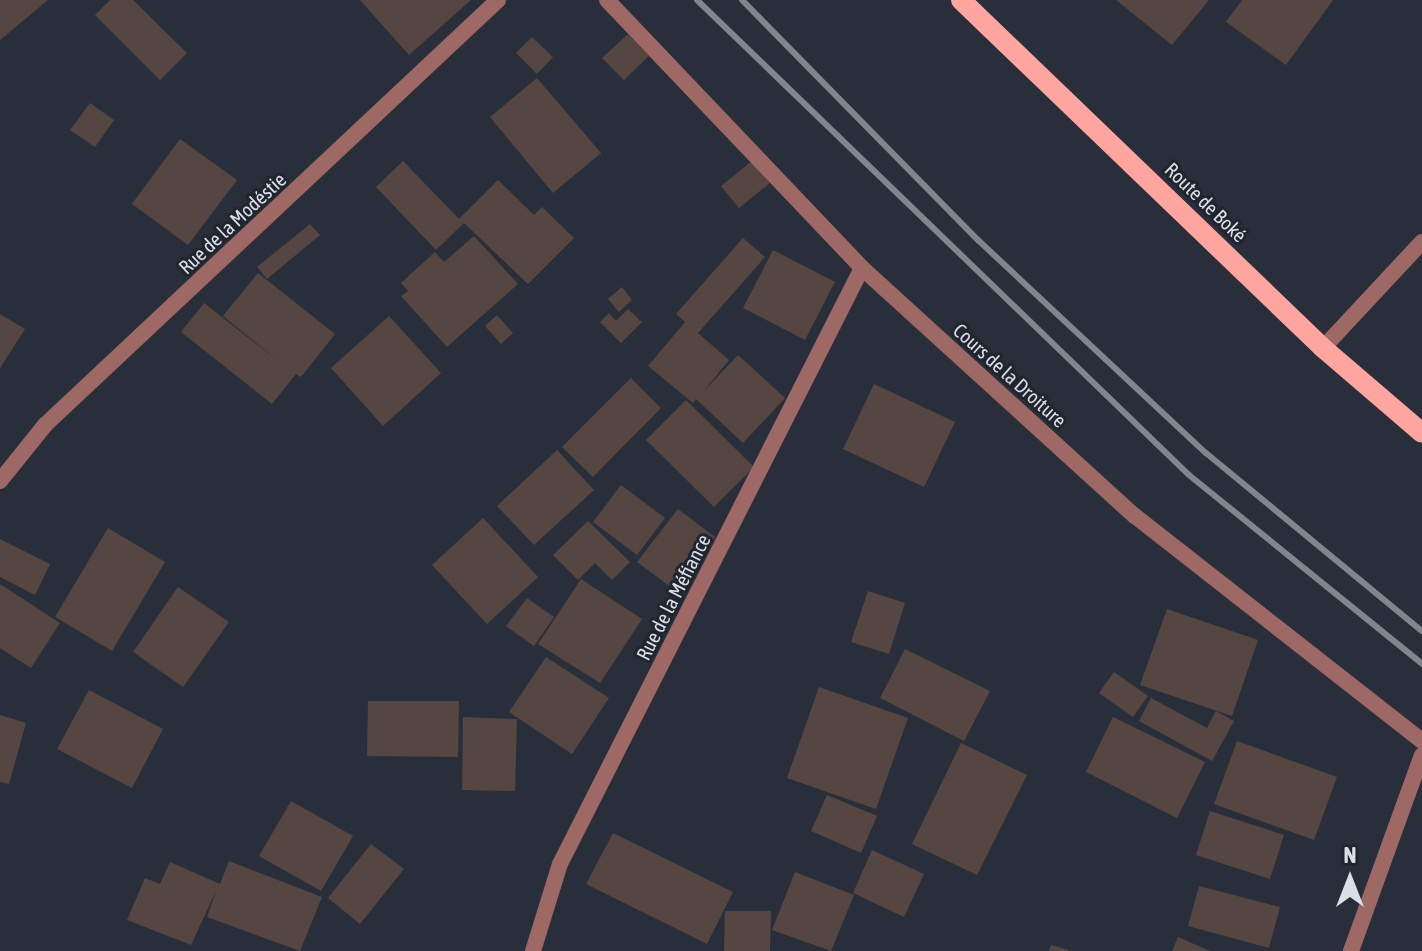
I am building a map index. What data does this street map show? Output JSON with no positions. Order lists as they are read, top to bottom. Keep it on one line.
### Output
{"streets":{"main road":["Route de Boké"],"street":["Rue de la Modéstie","Cours de la Droiture","Rue de la Méfiance"]},"crossings":[["Cours de la Droiture","Rue de la Méfiance"]],"north":"top"}
